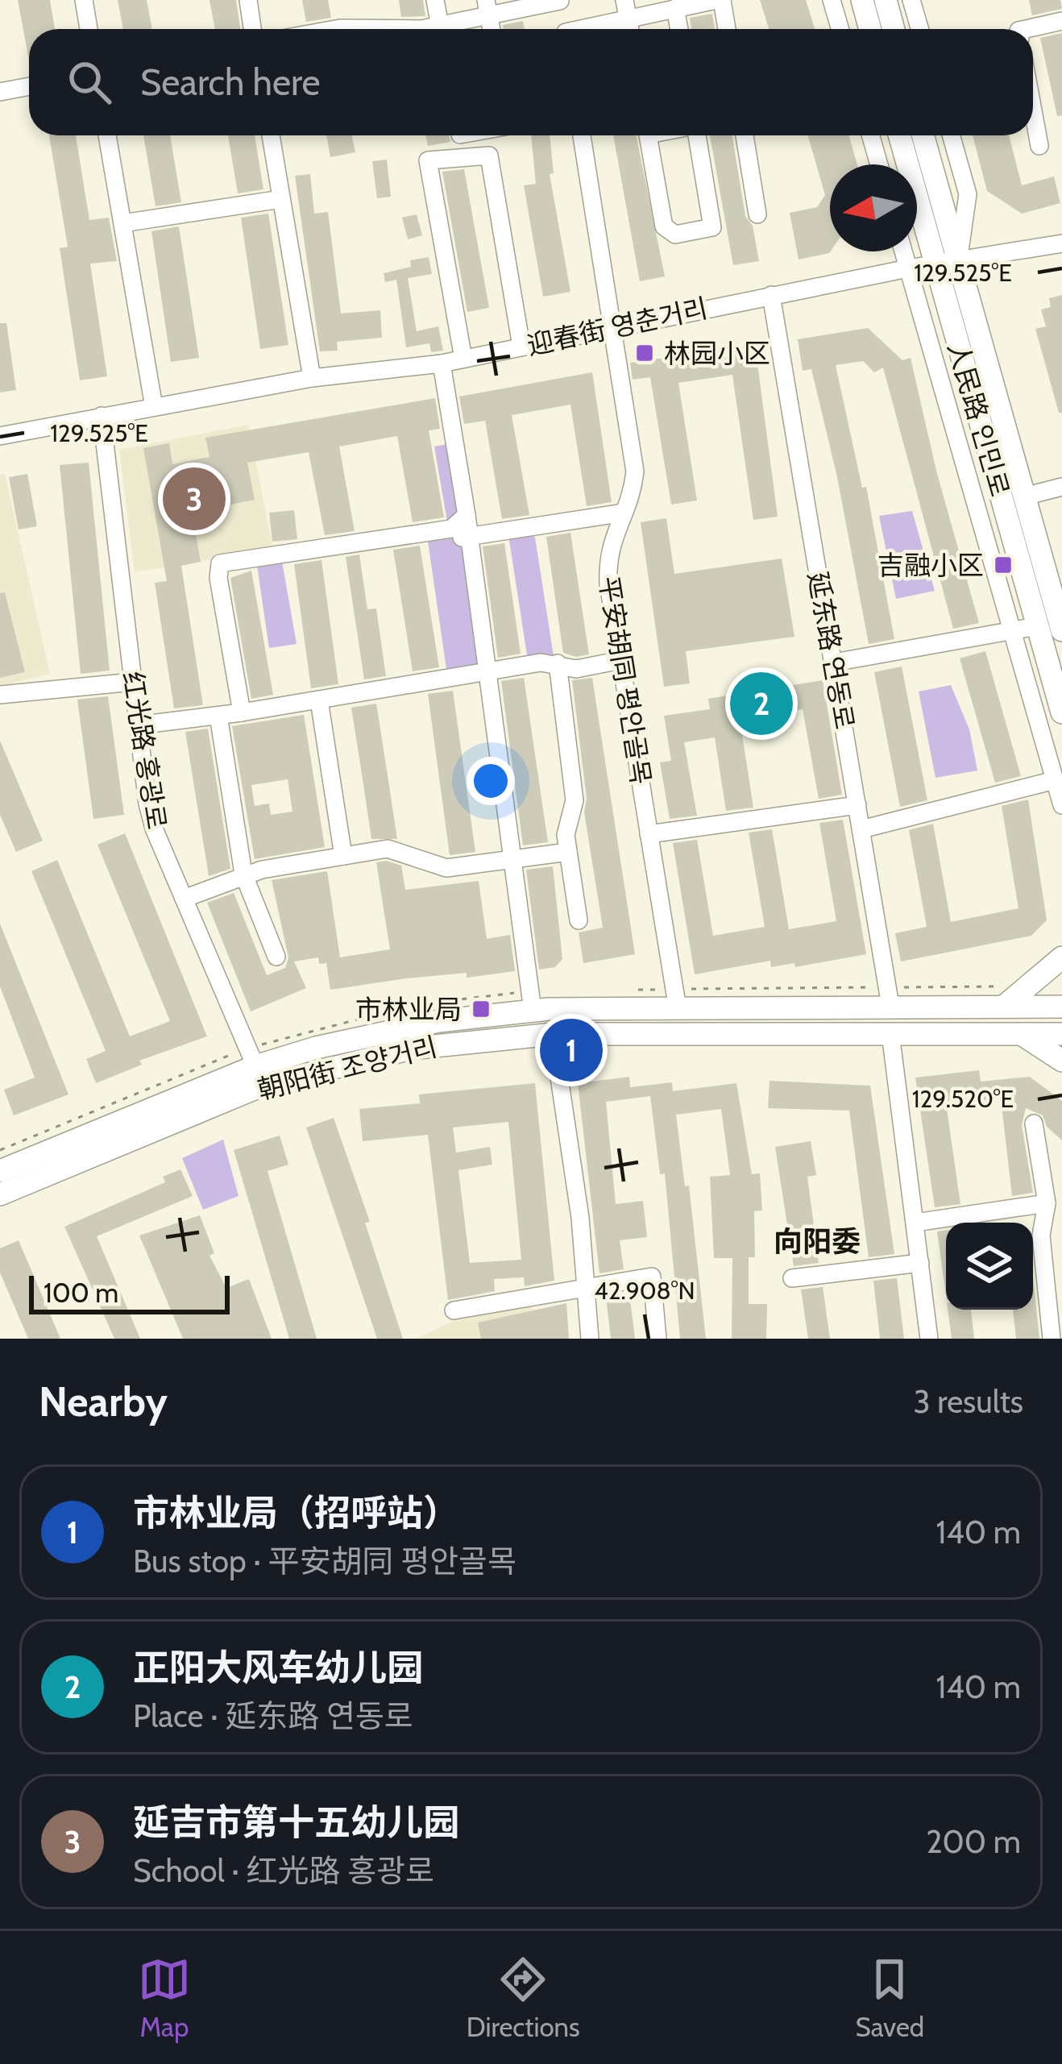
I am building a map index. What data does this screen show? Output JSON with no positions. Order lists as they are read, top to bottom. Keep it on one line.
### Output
{"streets":{"main road":["人民路 인민로","朝阳街 조양거리"],"street":["迎春街 영춘거리","延东路 연동로","平安胡同 평안골목","红光路 홍광로"]},"crossings":[["迎春街 영춘거리","人民路 인민로"],["迎春街 영춘거리","延东路 연동로"],["迎春街 영춘거리","平安胡同 평안골목"],["迎春街 영춘거리","红光路 홍광로"],["延东路 연동로","朝阳街 조양거리"],["平安胡同 평안골목","朝阳街 조양거리"],["红光路 홍광로","朝阳街 조양거리"]],"districts":["向阳委"],"places":{"transit":["林园小区","吉融小区","市林业局"]},"scale_bar":"100 m","north":"left","page":{"search":"Search here","pins":["3","2","1"],"scale":"100 m","heading":["Nearby","3 results"],"list":[{"mark":"1","name":"市林业局（招呼站）","note":"Bus stop · 平安胡同 평안골목","value":"140 m"},{"mark":"2","name":"正阳大风车幼儿园","note":"Place · 延东路 연동로","value":"140 m"},{"mark":"3","name":"延吉市第十五幼儿园","note":"School · 红光路 홍광로","value":"200 m"}],"nav":["Map","Directions","Saved"]},"coordinates":["129.525°E","129.520°E","42.908°N"]}
